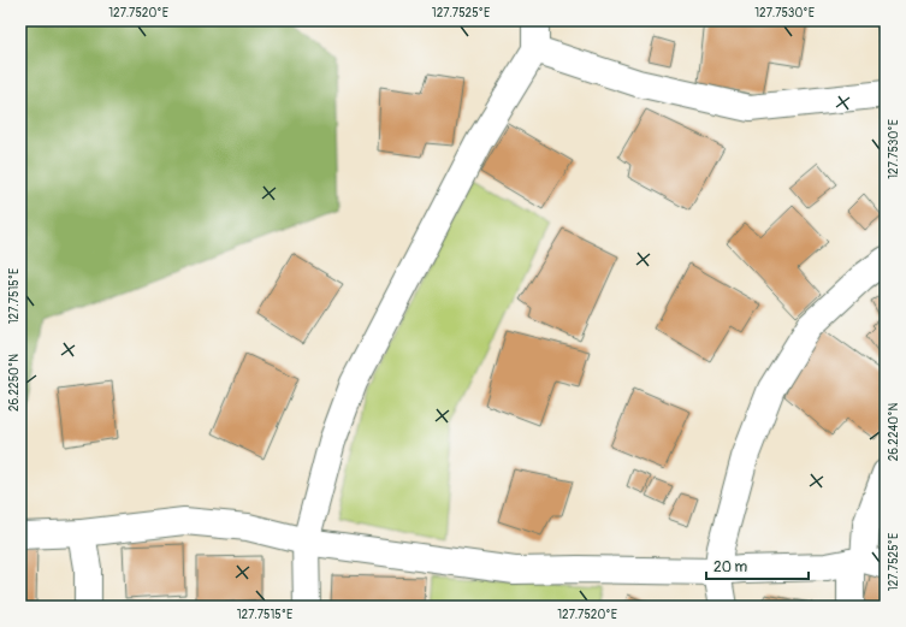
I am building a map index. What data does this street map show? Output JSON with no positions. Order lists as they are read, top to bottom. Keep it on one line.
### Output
{"scale_bar":"20 m","coordinates":["127.7520°E","127.7525°E","127.7530°E","127.7515°E","26.2250°N","26.2240°N"]}
